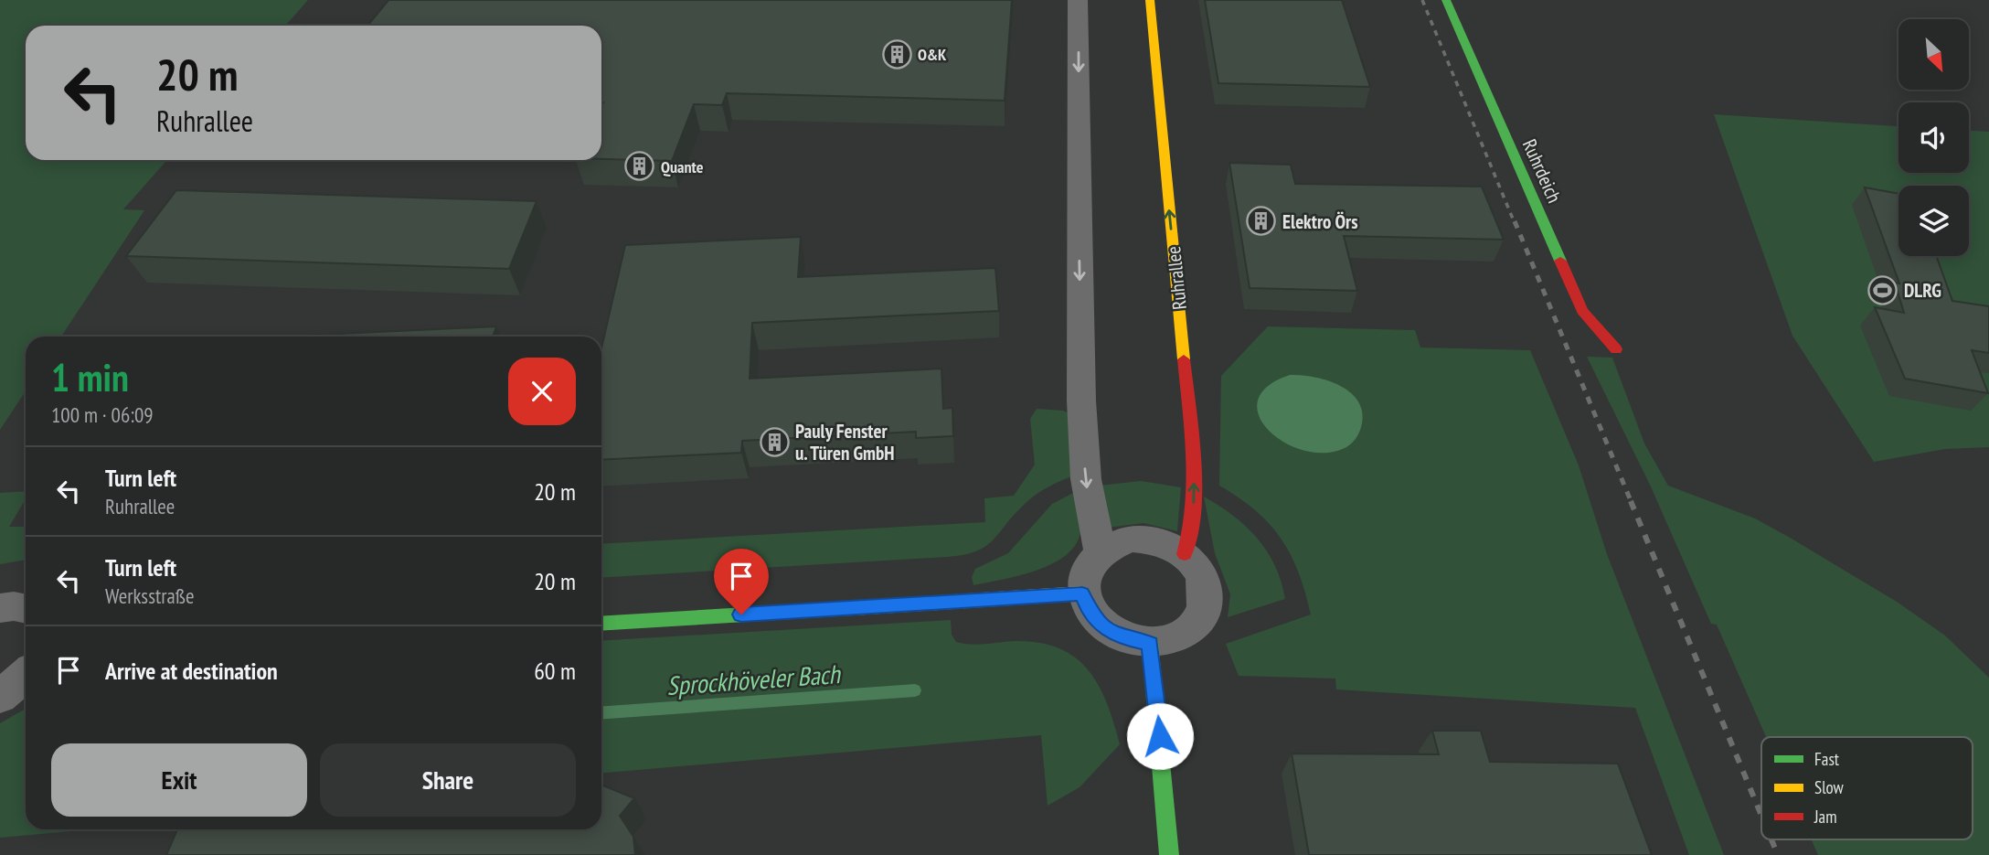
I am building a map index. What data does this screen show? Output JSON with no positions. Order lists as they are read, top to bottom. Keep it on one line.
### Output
{"streets":{"street":["Ruhrdeich","Ruhrallee"]},"water":["Sprockhöveler Bach"],"places":{"building":["O&K","Quante","Elektro Örs","Pauly Fenster u. Türen GmbH"],"sports":["DLRG"]},"legend":["Fast","Slow","Jam"],"north":"bottom right","page":{"turn":["20 m","Ruhrallee"],"heading":["1 min","100 m · 06:09"],"list":[{"name":"Turn left","note":"Ruhrallee","value":"20 m"},{"name":"Turn left","note":"Werksstraße","value":"20 m"},{"name":"Arrive at destination","value":"60 m"}],"buttons":["Exit","Share"]}}
